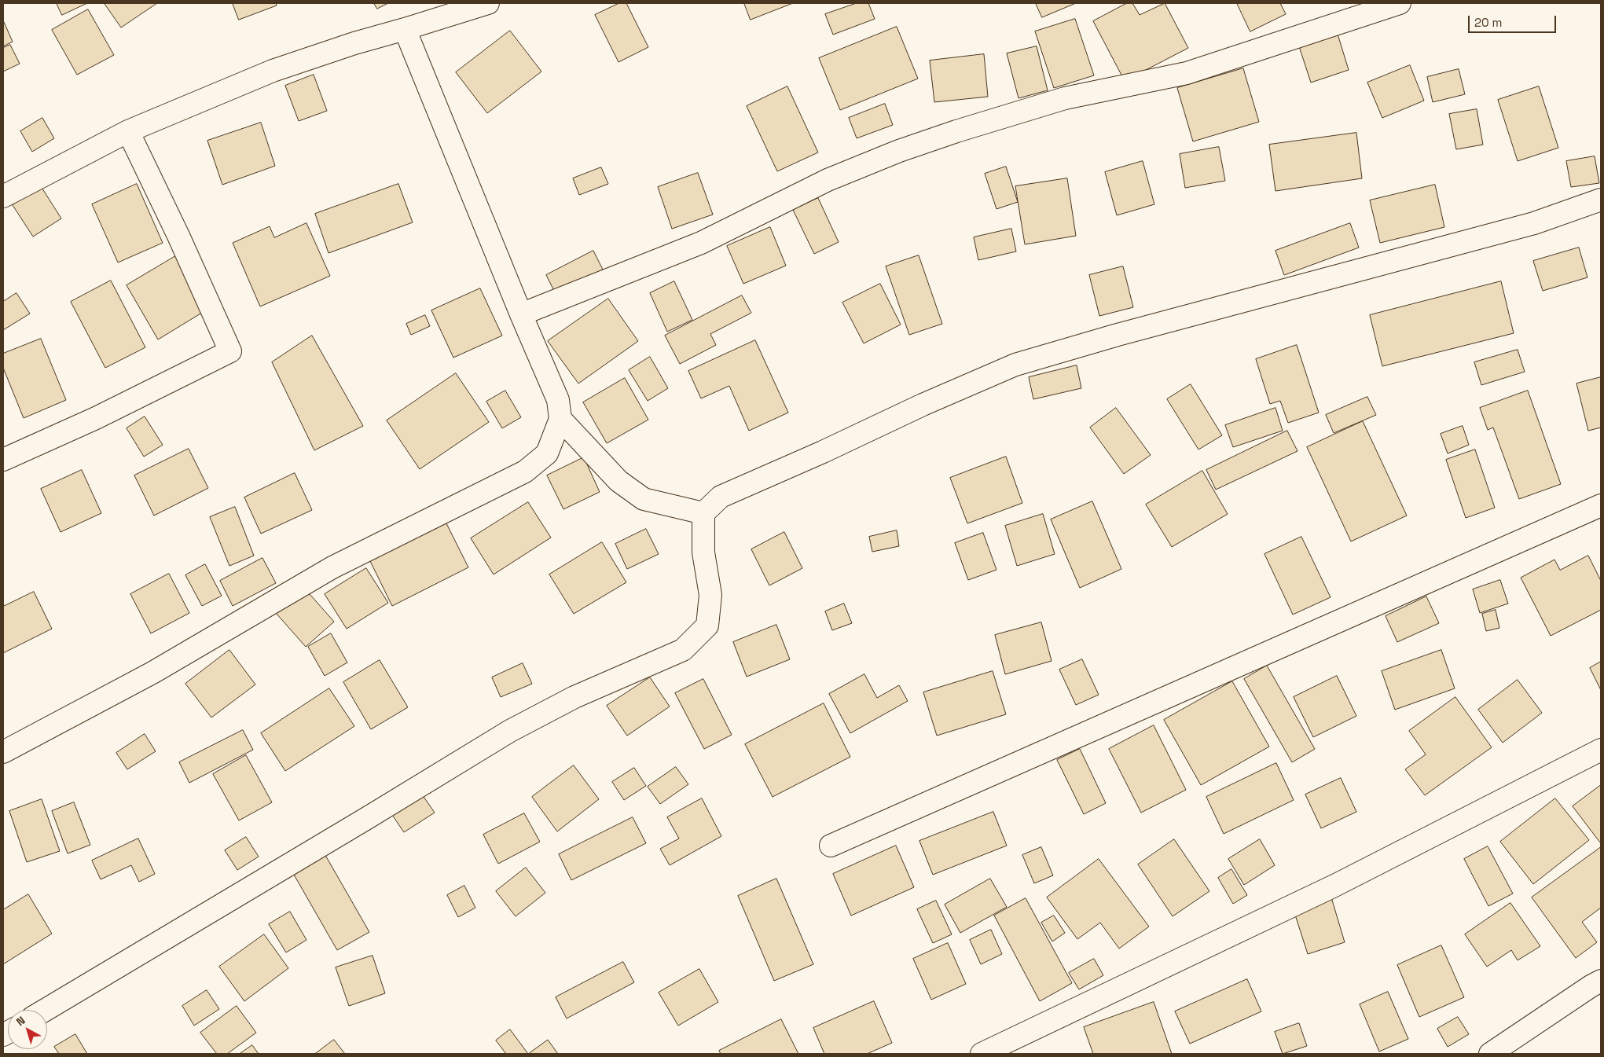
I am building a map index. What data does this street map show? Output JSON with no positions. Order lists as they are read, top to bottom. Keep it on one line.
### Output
{"scale_bar":"20 m","north":"top left"}
